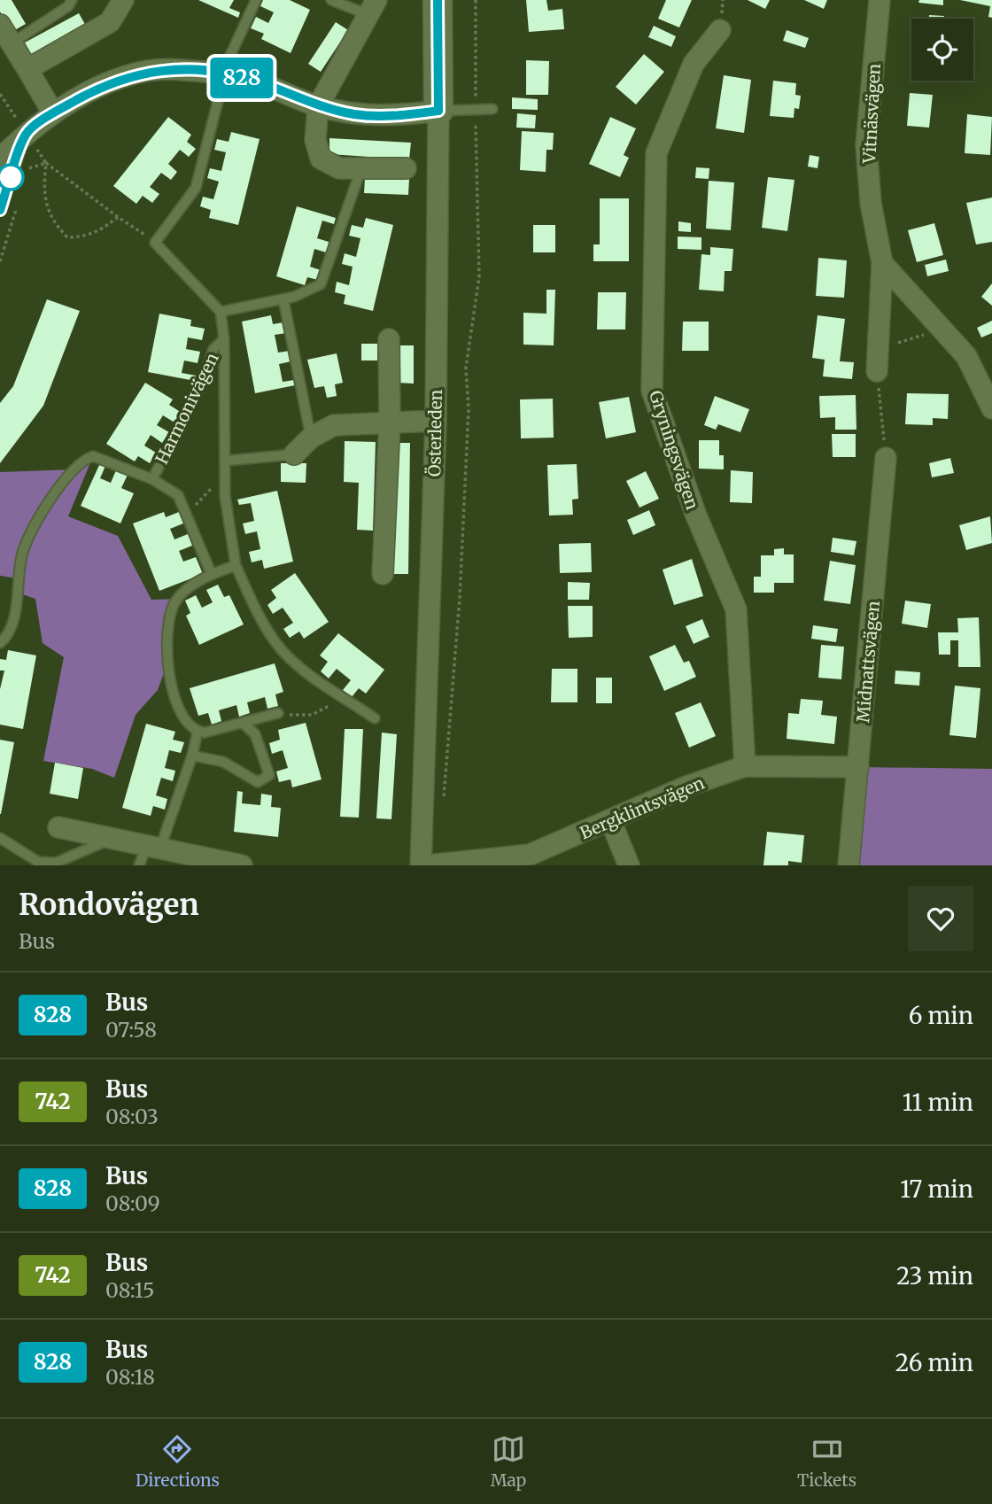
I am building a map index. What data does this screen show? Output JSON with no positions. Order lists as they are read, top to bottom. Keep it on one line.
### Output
{"streets":{"street":["Vitnäsvägen","Österleden","Gryningsvägen","Midnattsvägen","Bergklintsvägen"],"lane":["Harmonivägen"]},"crossings":[["Gryningsvägen","Bergklintsvägen"],["Midnattsvägen","Bergklintsvägen"]],"lines":["bus line 828"],"page":{"on_map":"828","heading":["Rondovägen","Bus"],"list":[{"mark":"828","name":"Bus","note":"07:58","value":"6 min"},{"mark":"742","name":"Bus","note":"08:03","value":"11 min"},{"mark":"828","name":"Bus","note":"08:09","value":"17 min"},{"mark":"742","name":"Bus","note":"08:15","value":"23 min"},{"mark":"828","name":"Bus","note":"08:18","value":"26 min"}],"tabs":["Directions","Map","Tickets"]}}
